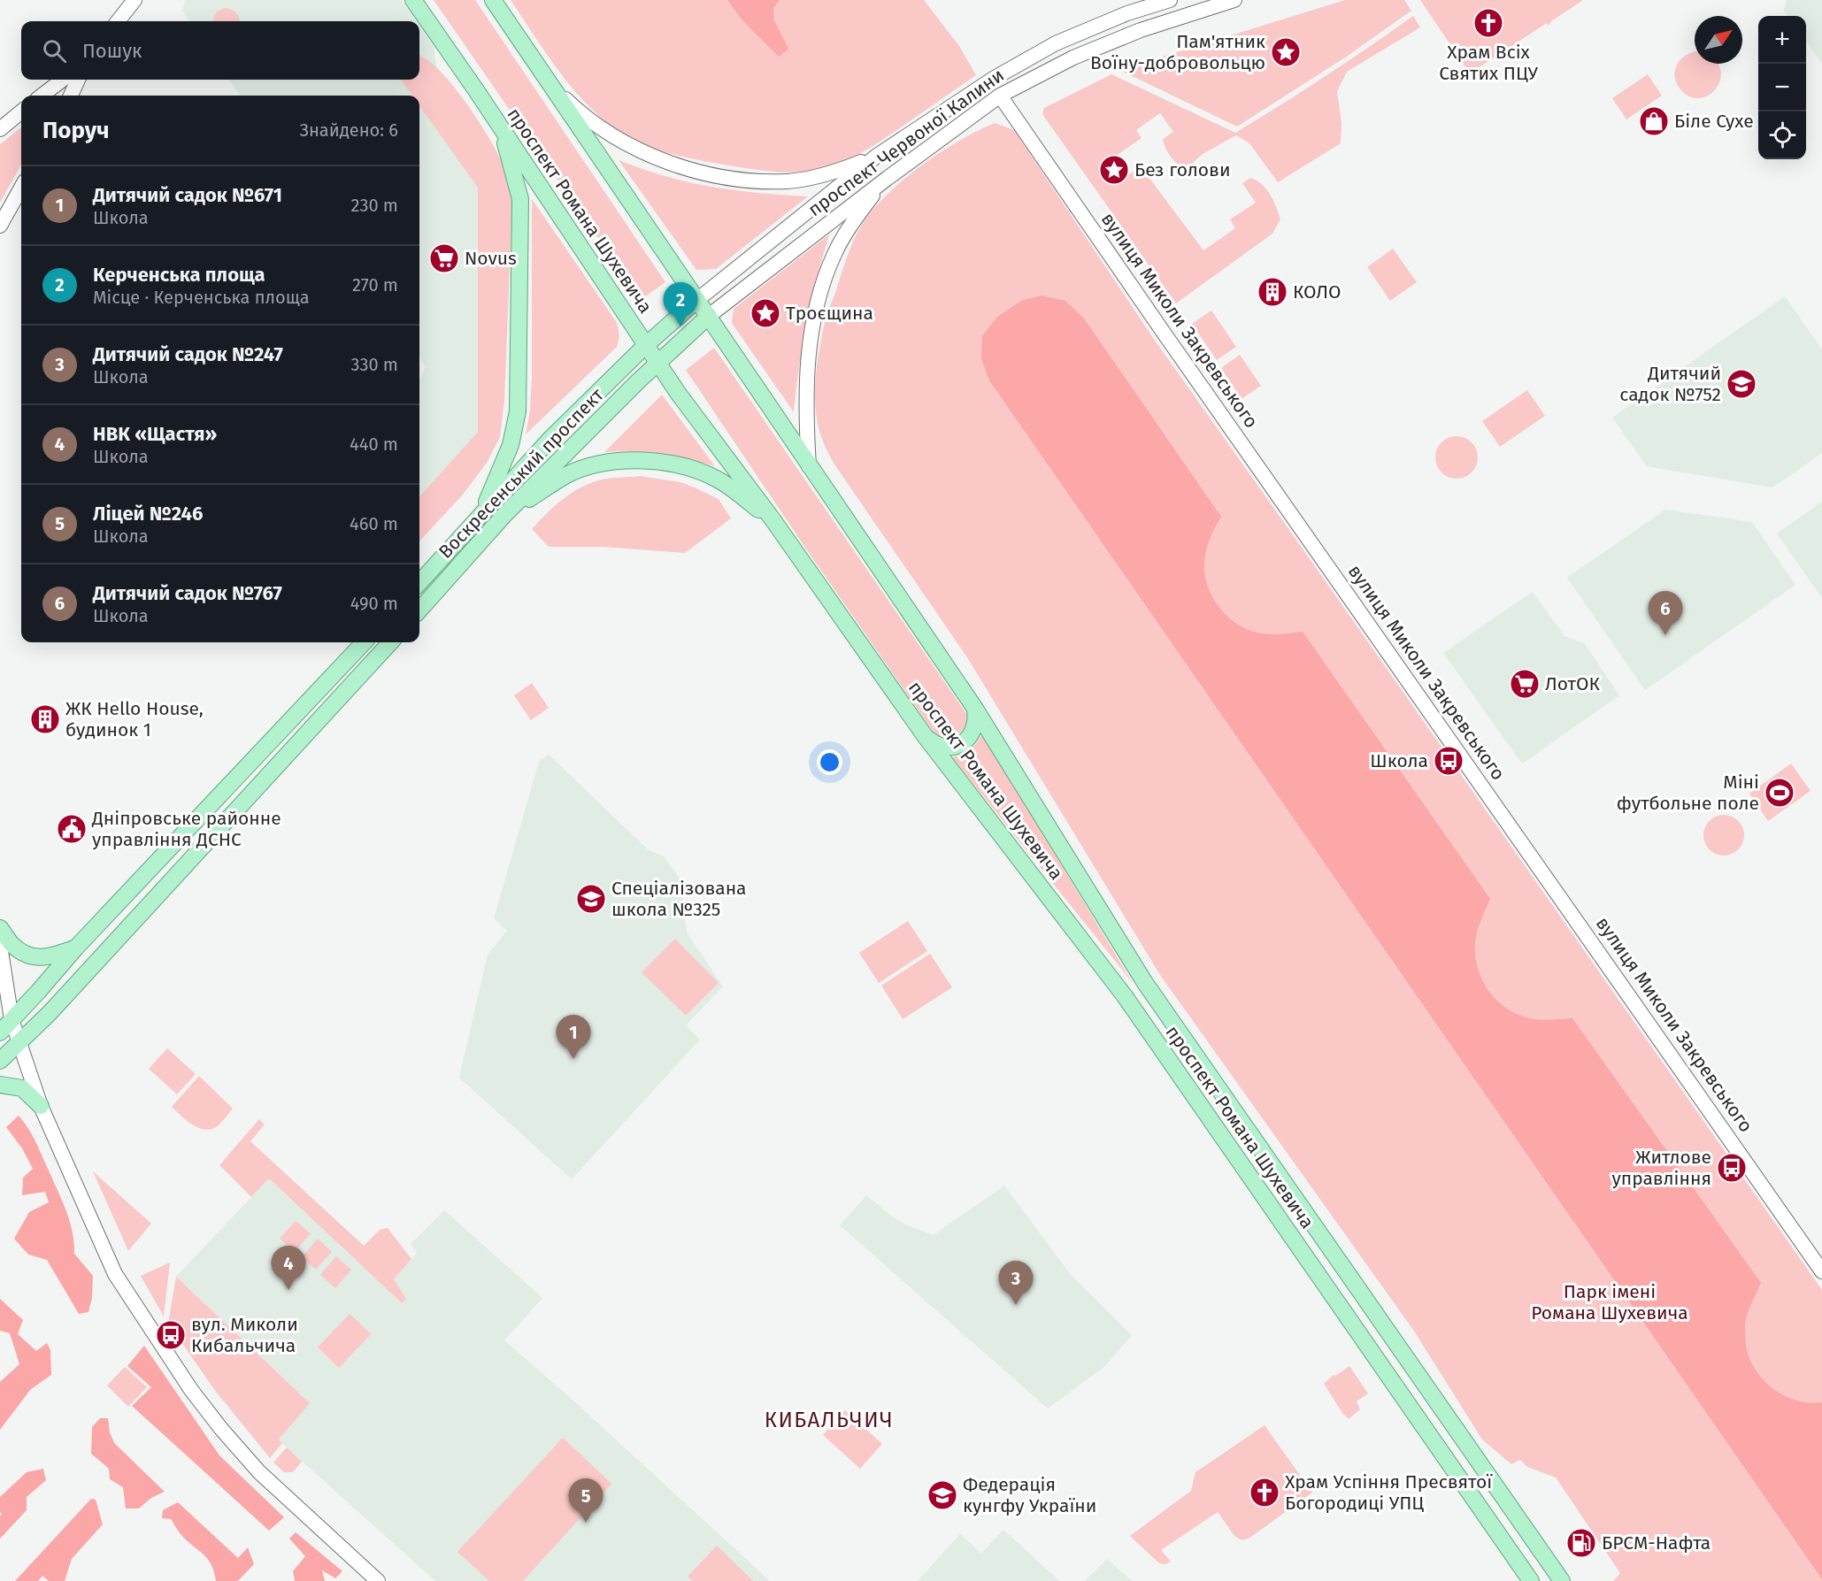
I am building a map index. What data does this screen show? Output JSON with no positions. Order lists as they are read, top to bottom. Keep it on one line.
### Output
{"streets":{"main road":["проспект Романа Шухевича","Воскресенський проспект"],"street":["проспект Червоної Калини","вулиця Миколи Закревського"]},"crossings":[["проспект Червоної Калини","проспект Романа Шухевича"],["проспект Червоної Калини","вулиця Миколи Закревського"],["проспект Червоної Калини","Воскресенський проспект"],["проспект Романа Шухевича","Воскресенський проспект"]],"districts":["КИБАЛЬЧИЧ"],"parks":["Парк імені Романа Шухевича"],"places":{"church":["Храм Всіх Святих ПЦУ","Храм Успіння Пресвятої Богородиці УПЦ"],"place":["Пам'ятник Воїну-добровольцю","Без голови","Троєщина"],"shop":["Біле Сухе"],"supermarket":["Novus","ЛотОК"],"building":["КОЛО","ЖК Hello House, будинок 1"],"school or university":["Дитячий садок №752","Спеціалізована школа №325","Федерація кунгфу України"],"bus stop":["Школа","Житлове управління","вул. Миколи Кибальчича"],"sports":["Міні футбольне поле"],"public building":["Дніпровське районне управління ДСНС"],"fuel station":["БРСМ-Нафта"]},"north":"top right","page":{"map_buttons":["+","−"],"search":"Пошук","heading":["Поруч","Знайдено: 6"],"list":[{"mark":"1","name":"Дитячий садок №671","note":"Школа","value":"230 m"},{"mark":"2","name":"Керченська площа","note":"Місце · Керченська площа","value":"270 m"},{"mark":"3","name":"Дитячий садок №247","note":"Школа","value":"330 m"},{"mark":"4","name":"НВК «Щастя»","note":"Школа","value":"440 m"},{"mark":"5","name":"Ліцей №246","note":"Школа","value":"460 m"},{"mark":"6","name":"Дитячий садок №767","note":"Школа","value":"490 m"}],"pins":["2","6","1","4","3","5"]}}
